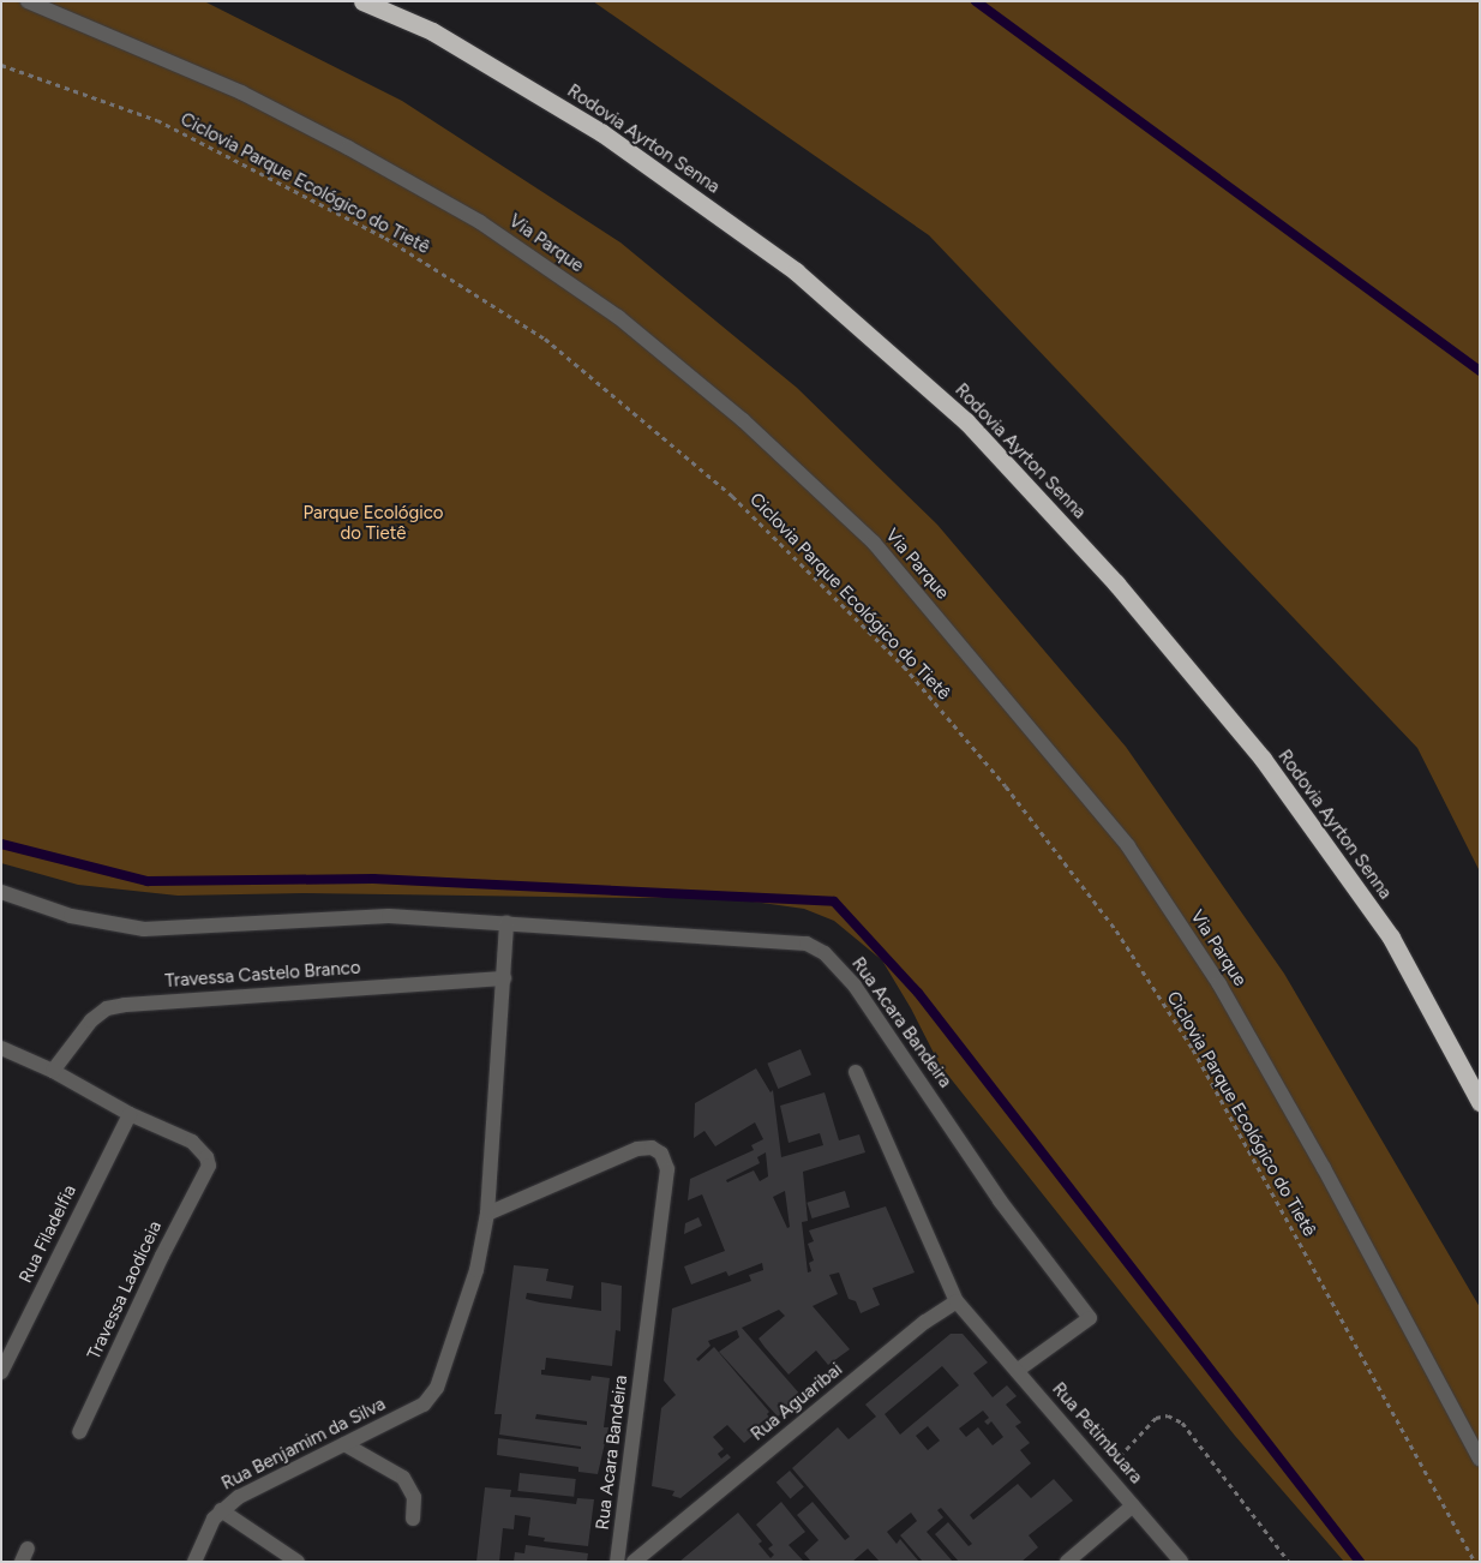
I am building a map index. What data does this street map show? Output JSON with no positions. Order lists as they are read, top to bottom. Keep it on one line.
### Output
{"streets":{"highway":["Rodovia Ayrton Senna"],"street":["Via Parque","Travessa Castelo Branco","Rua Acara Bandeira","Rua Filadelfia","Travessa Laodiceia","Rua Aguaribai","Rua Petimbuara","Rua Benjamim da Silva"],"path":["Ciclovia Parque Ecológico do Tietê"]},"crossings":[["Rua Acara Bandeira","Rua Petimbuara"],["Rua Acara Bandeira","Rua Benjamim da Silva"],["Rua Filadelfia","Travessa Laodiceia"],["Rua Aguaribai","Rua Petimbuara"]],"parks":["Parque Ecológico do Tietê"]}
